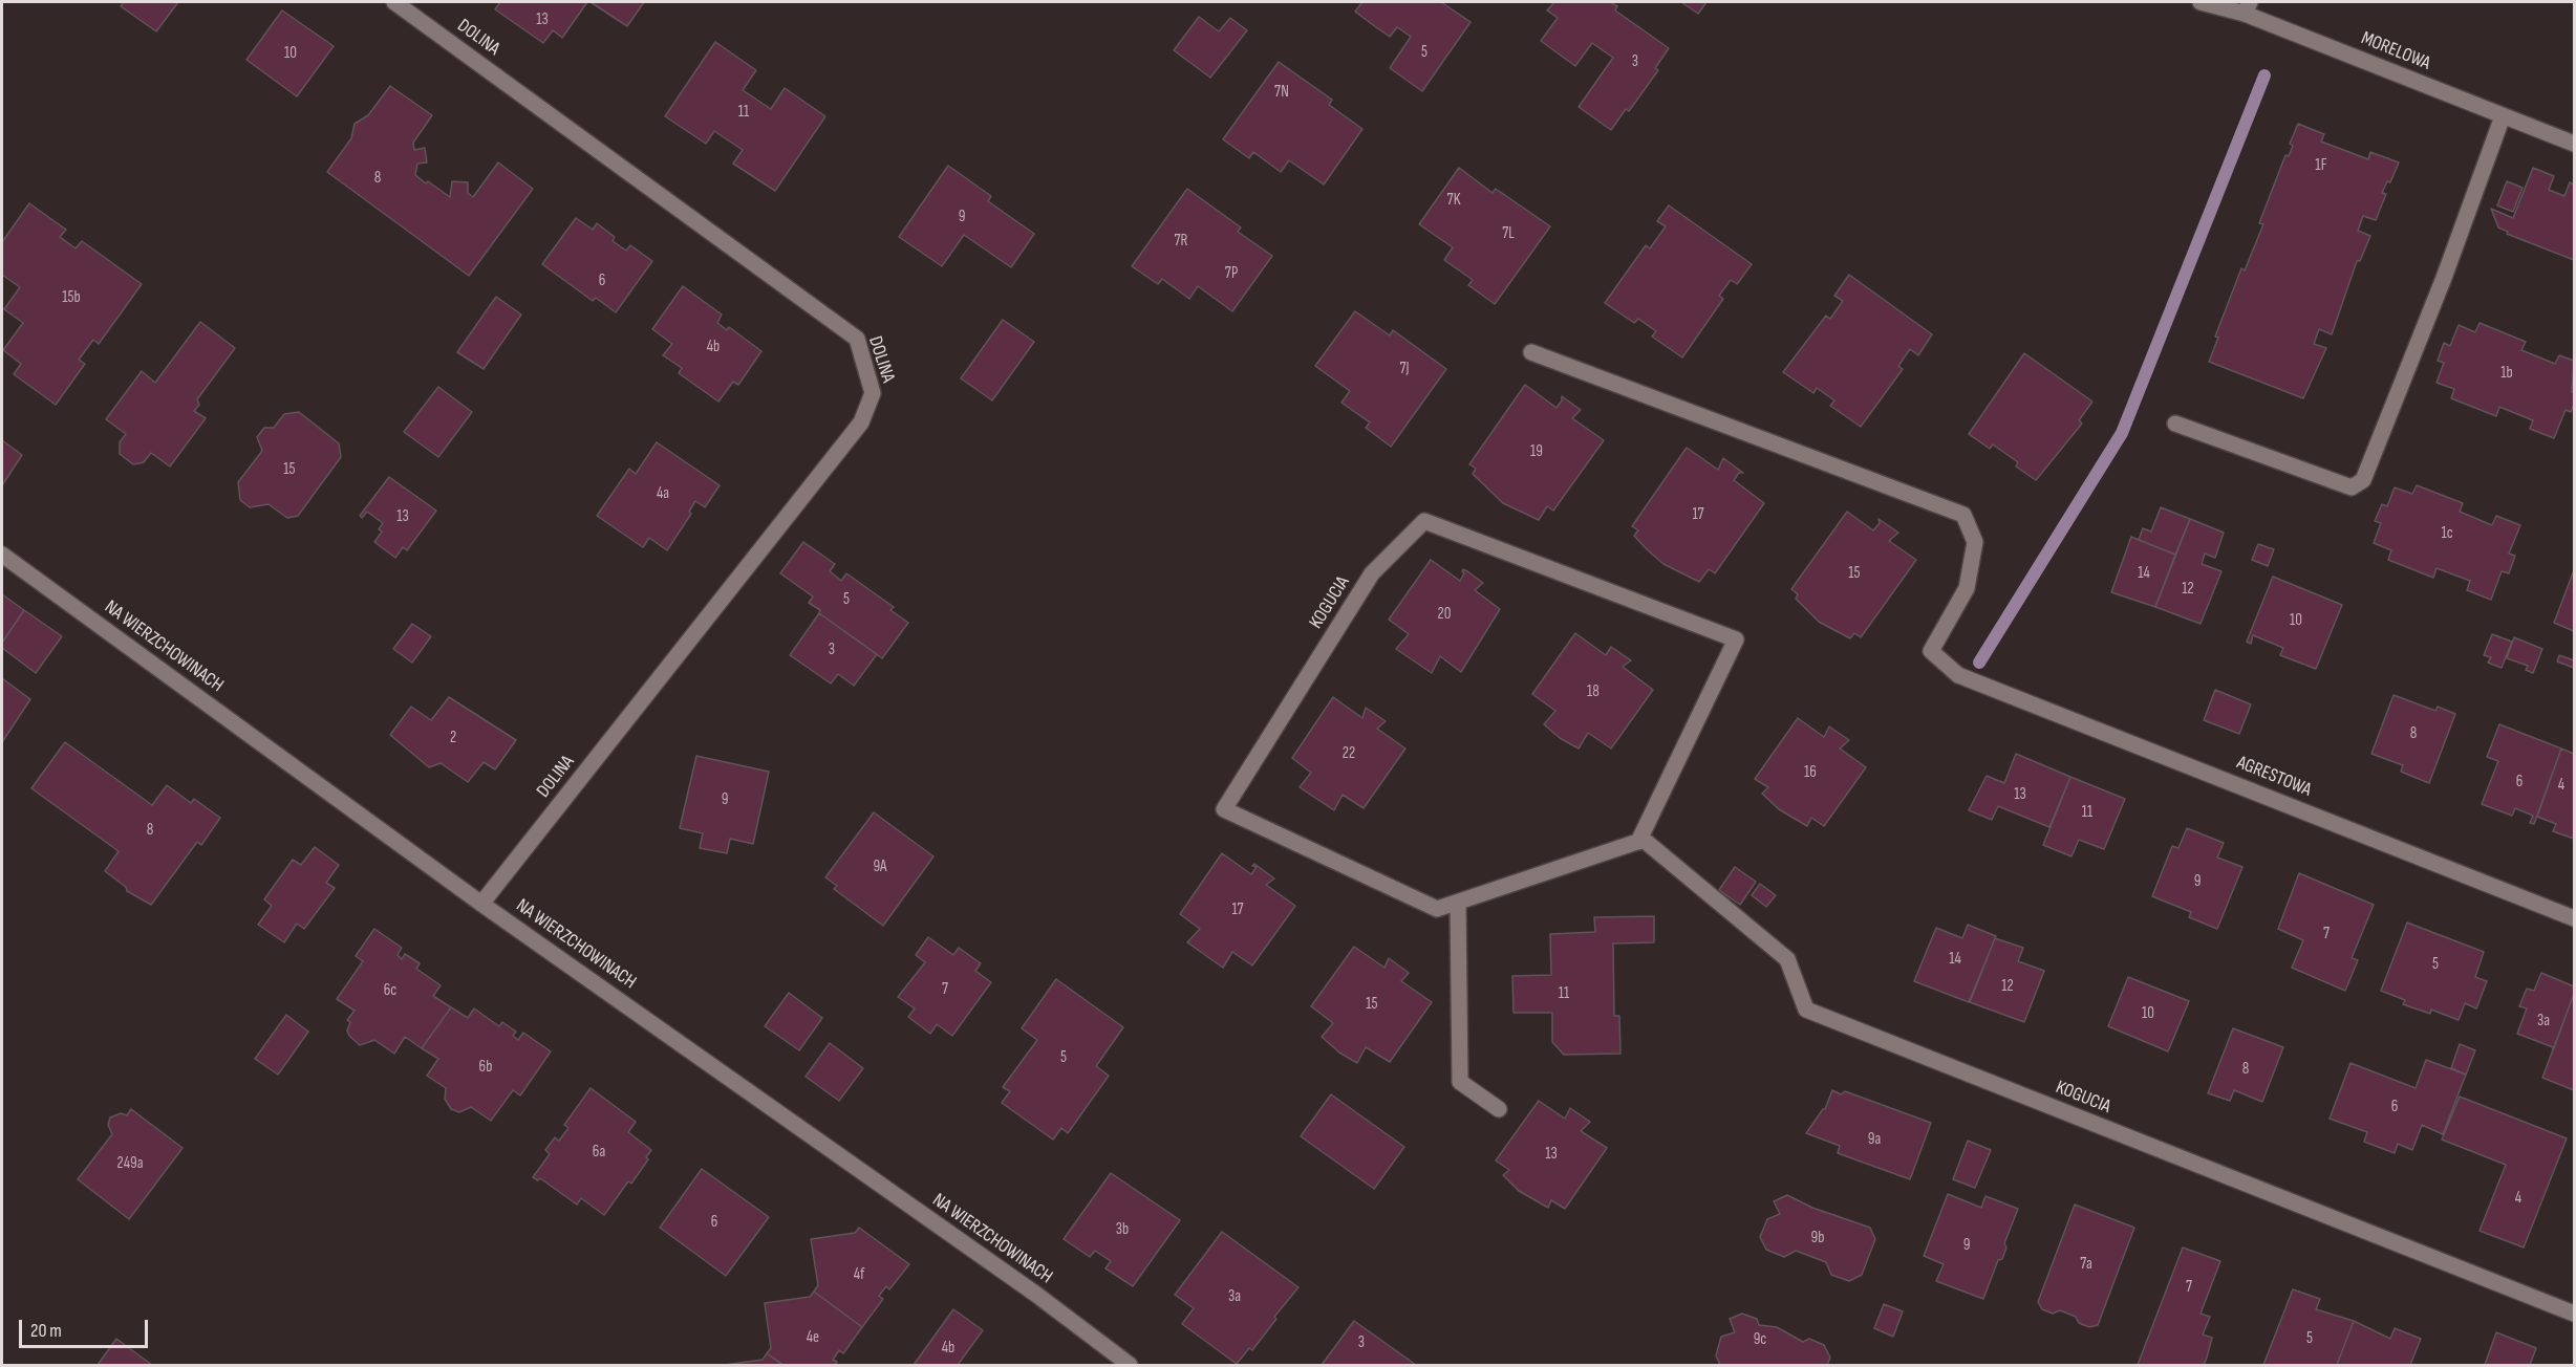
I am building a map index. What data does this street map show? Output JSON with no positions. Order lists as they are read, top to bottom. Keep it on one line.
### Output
{"streets":{"street":["DOLINA","MORELOWA","KOGUCIA","NA WIERZCHOWINACH","AGRESTOWA"]},"crossings":[["DOLINA","NA WIERZCHOWINACH"]],"house_numbers":["13","5","10","3","7N","11","1F","8","7K","9","7L","7R","7P","6","15b","4b","7J","1b","19","15","4a","17","13","1c","15","14","12","5","20","10","3","18","8","2","22","16","6","4","13","9","11","8","9A","9","17","7","14","5","12","7","6c","11","15","10","3a","5","6b","8","6","9a","6a","13","249a","4","6","3b","9b","9","7a","4f","7","3a","4e","5","9c","3","4b"],"scale_bar":"20 m"}
